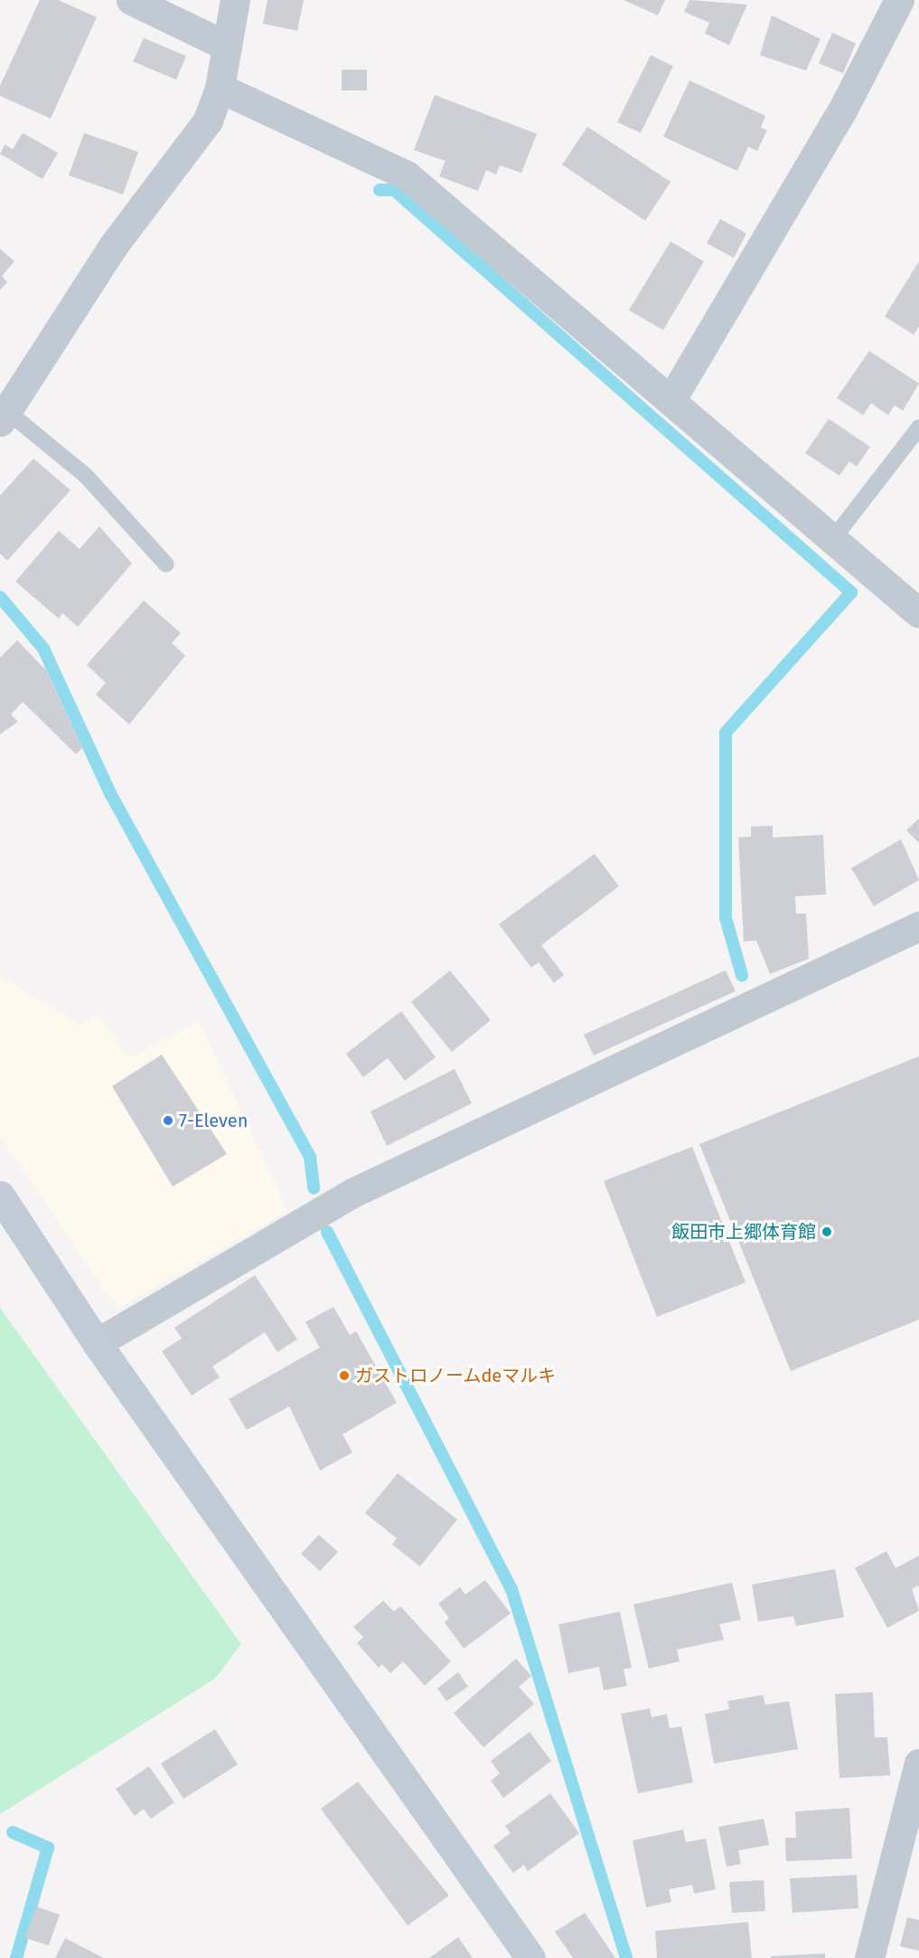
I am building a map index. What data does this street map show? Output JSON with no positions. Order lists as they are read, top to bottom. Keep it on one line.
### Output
{"places":["7-Eleven","飯田市上郷体育館","ガストロノームdeマルキ"]}
